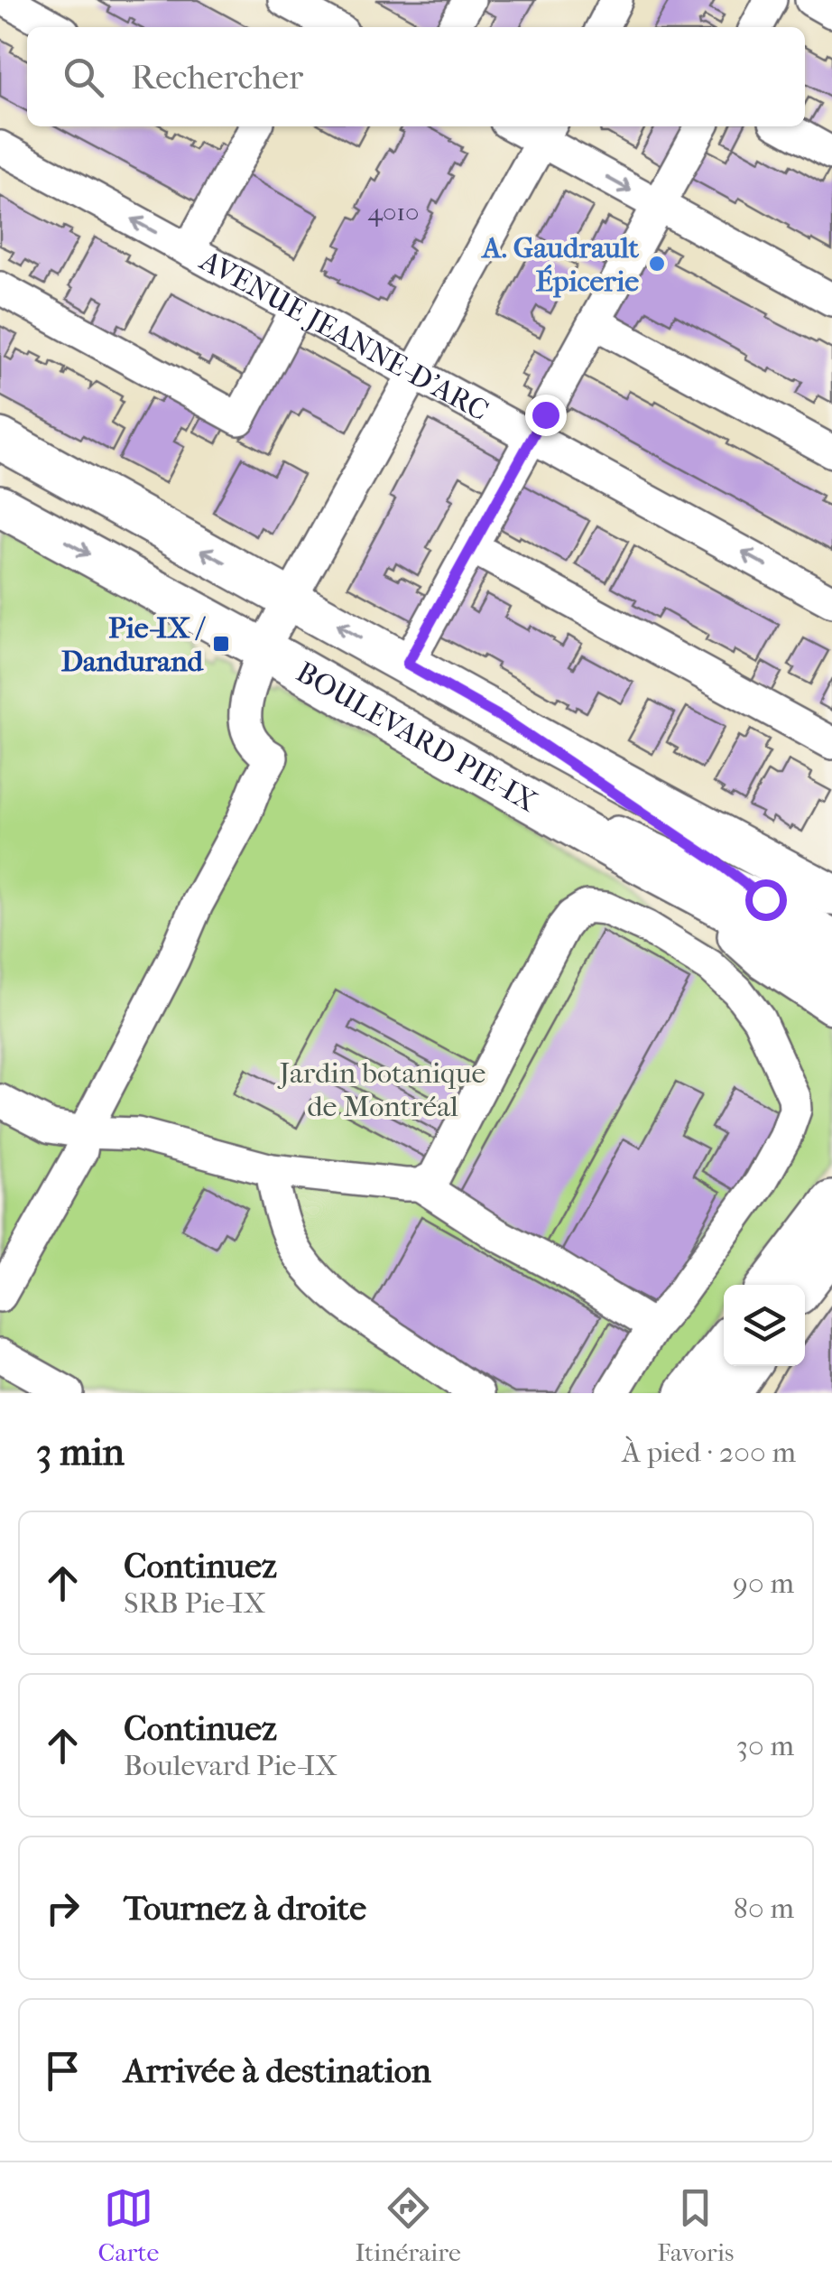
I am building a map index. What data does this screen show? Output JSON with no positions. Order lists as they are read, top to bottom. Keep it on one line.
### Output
{"streets":{"main road":["BOULEVARD PIE-IX"],"street":["AVENUE JEANNE-D'ARC"]},"parks":["Jardin botanique de Montréal"],"places":{"other":["A. Gaudrault Épicerie"],"transit":["Pie-IX / Dandurand"]},"house_numbers":["4010"],"page":{"search":"Rechercher","heading":["3 min","À pied · 200 m"],"list":[["Continuez","SRB Pie-IX","90 m"],["Continuez","Boulevard Pie-IX","30 m"],["Tournez à droite","80 m"],"Arrivée à destination"],"nav":["Carte","Itinéraire","Favoris"]}}
